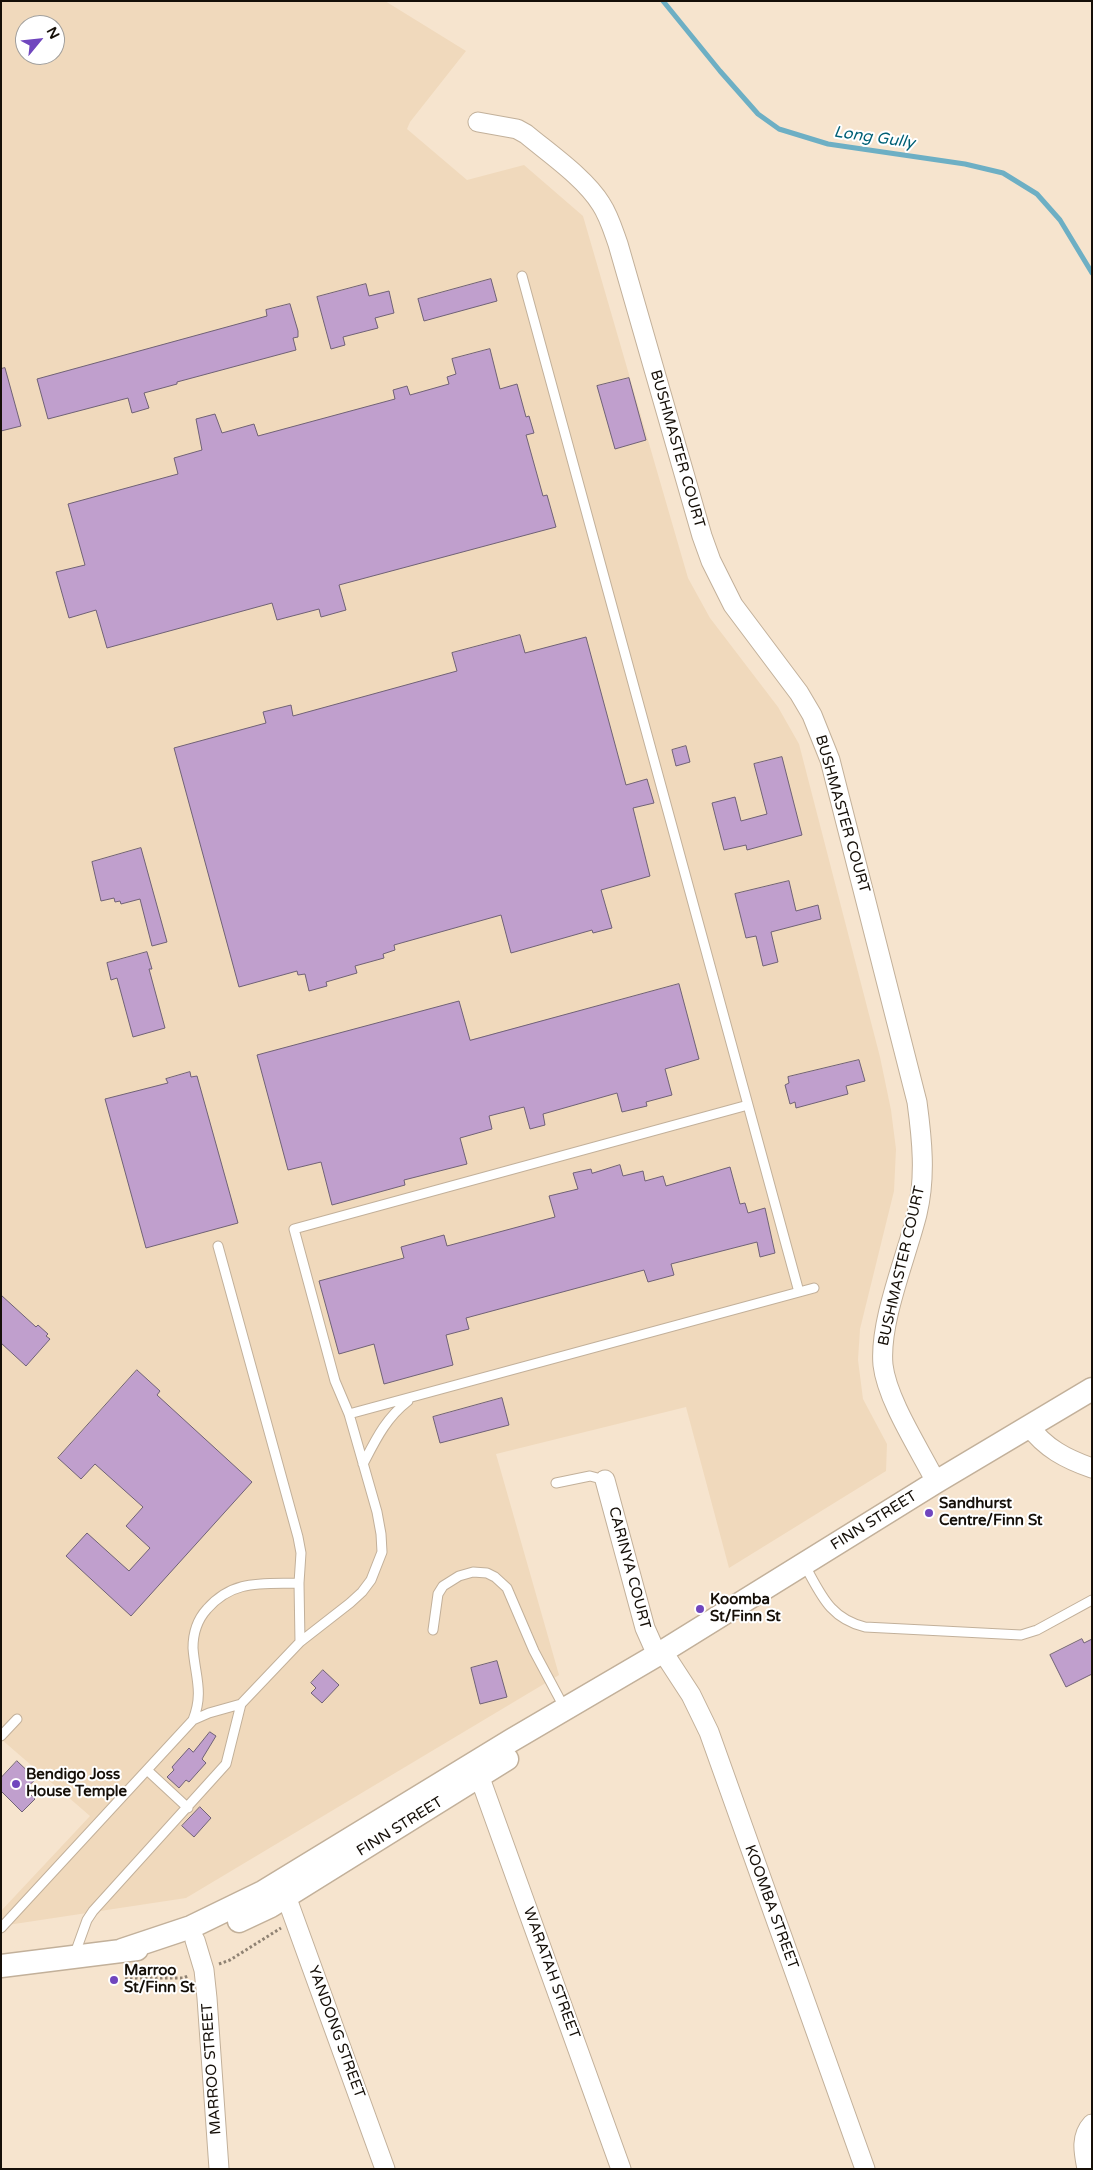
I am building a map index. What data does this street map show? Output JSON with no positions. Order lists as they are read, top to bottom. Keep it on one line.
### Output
{"streets":{"street":["BUSHMASTER COURT","FINN STREET","CARINYA COURT","KOOMBA STREET","WARATAH STREET","YANDONG STREET","MARROO STREET"]},"crossings":[["BUSHMASTER COURT","FINN STREET"],["FINN STREET","CARINYA COURT"],["FINN STREET","KOOMBA STREET"],["FINN STREET","WARATAH STREET"],["FINN STREET","YANDONG STREET"],["FINN STREET","MARROO STREET"],["CARINYA COURT","KOOMBA STREET"]],"water":["Long Gully"],"places":["Sandhurst Centre/Finn St","Koomba St/Finn St","Bendigo Joss House Temple","Marroo St/Finn St"],"north":"top right"}
